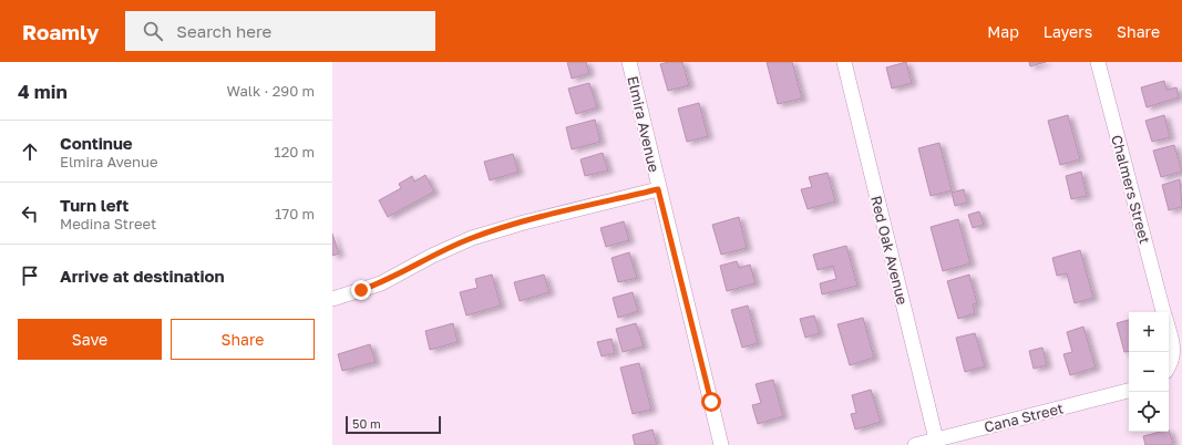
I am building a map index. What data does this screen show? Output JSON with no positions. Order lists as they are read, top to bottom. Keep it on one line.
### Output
{"streets":{"street":["Elmira Avenue","Chalmers Street","Red Oak Avenue","Cana Street"]},"crossings":[["Red Oak Avenue","Cana Street"]],"scale_bar":"50 m","page":{"header":"Roamly","search":"Search here","nav":["Map","Layers","Share"],"heading":["4 min","Walk · 290 m"],"list":[["Continue","Elmira Avenue","120 m"],["Turn left","Medina Street","170 m"],"Arrive at destination"],"buttons":["Save","Share"],"map_buttons":["+","−"],"scale":"50 m"}}
